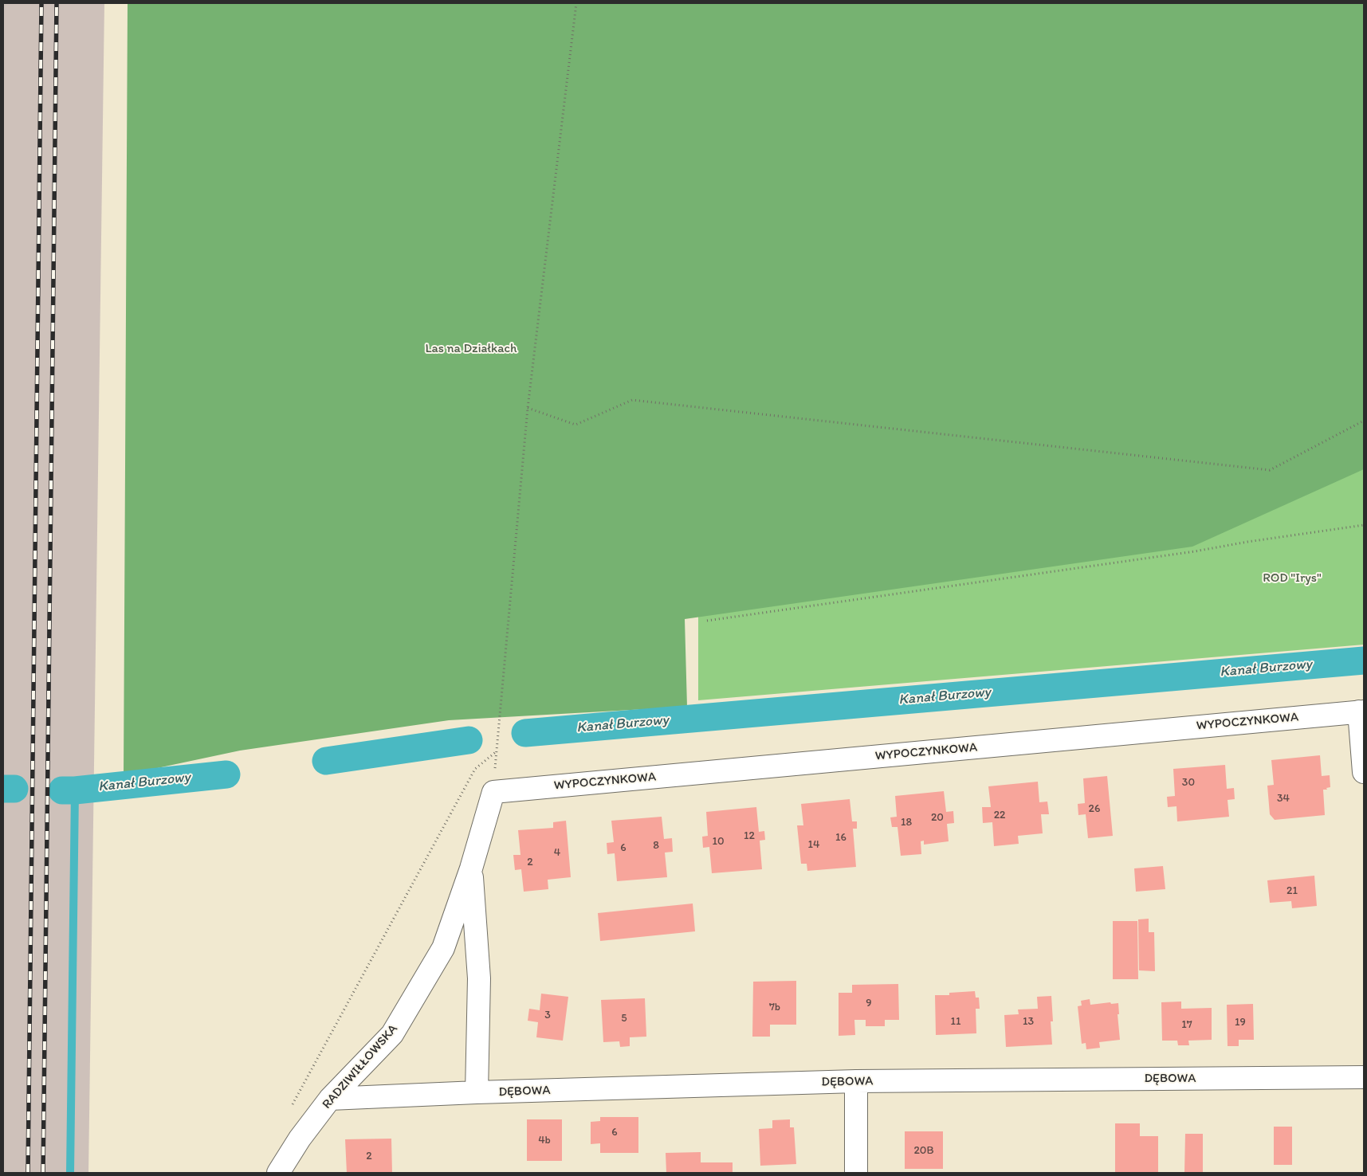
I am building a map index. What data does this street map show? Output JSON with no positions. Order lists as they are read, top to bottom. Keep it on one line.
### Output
{"streets":{"street":["WYPOCZYNKOWA","RADZIWIŁŁOWSKA","DĘBOWA"]},"crossings":[["WYPOCZYNKOWA","RADZIWIŁŁOWSKA"],["RADZIWIŁŁOWSKA","DĘBOWA"]],"water":["Kanał Burzowy"],"parks":["Las na Działkach","ROD \"Irys\""],"house_numbers":["30","34","26","22","20","18","12","16","10","14","8","6","4","2","21","9","7b","3","5","11","13","19","17","6","4b","20B","2"]}
